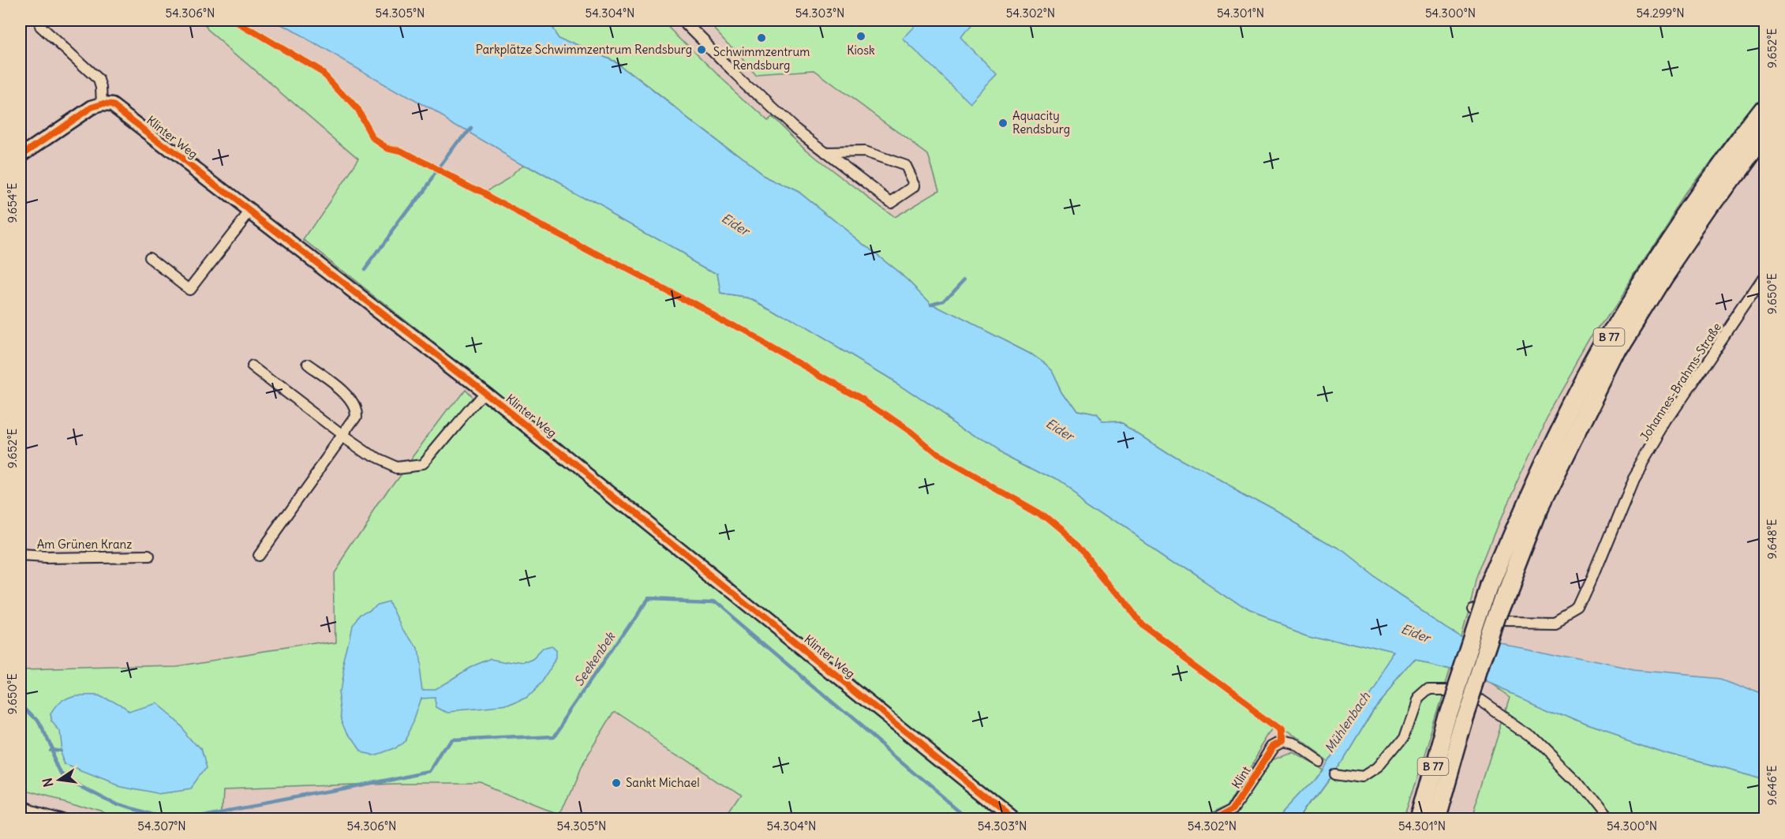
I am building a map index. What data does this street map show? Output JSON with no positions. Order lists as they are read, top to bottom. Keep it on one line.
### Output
{"streets":{"highway":["B 77"],"street":["Klinter Weg","Johannes-Brahms-Straße","Am Grünen Kranz","Klint"]},"water":["Eider","Seekenbek","Mühlenbach"],"places":["Kiosk","Schwimmzentrum Rendsburg","Parkplätze Schwimmzentrum Rendsburg","Aquacity Rendsburg","Sankt Michael"],"north":"left","coordinates":["54.306°N","54.305°N","54.304°N","54.303°N","54.302°N","54.301°N","54.300°N","54.299°N","9.652°E","9.654°E","9.650°E","9.648°E","9.646°E","54.307°N"]}
